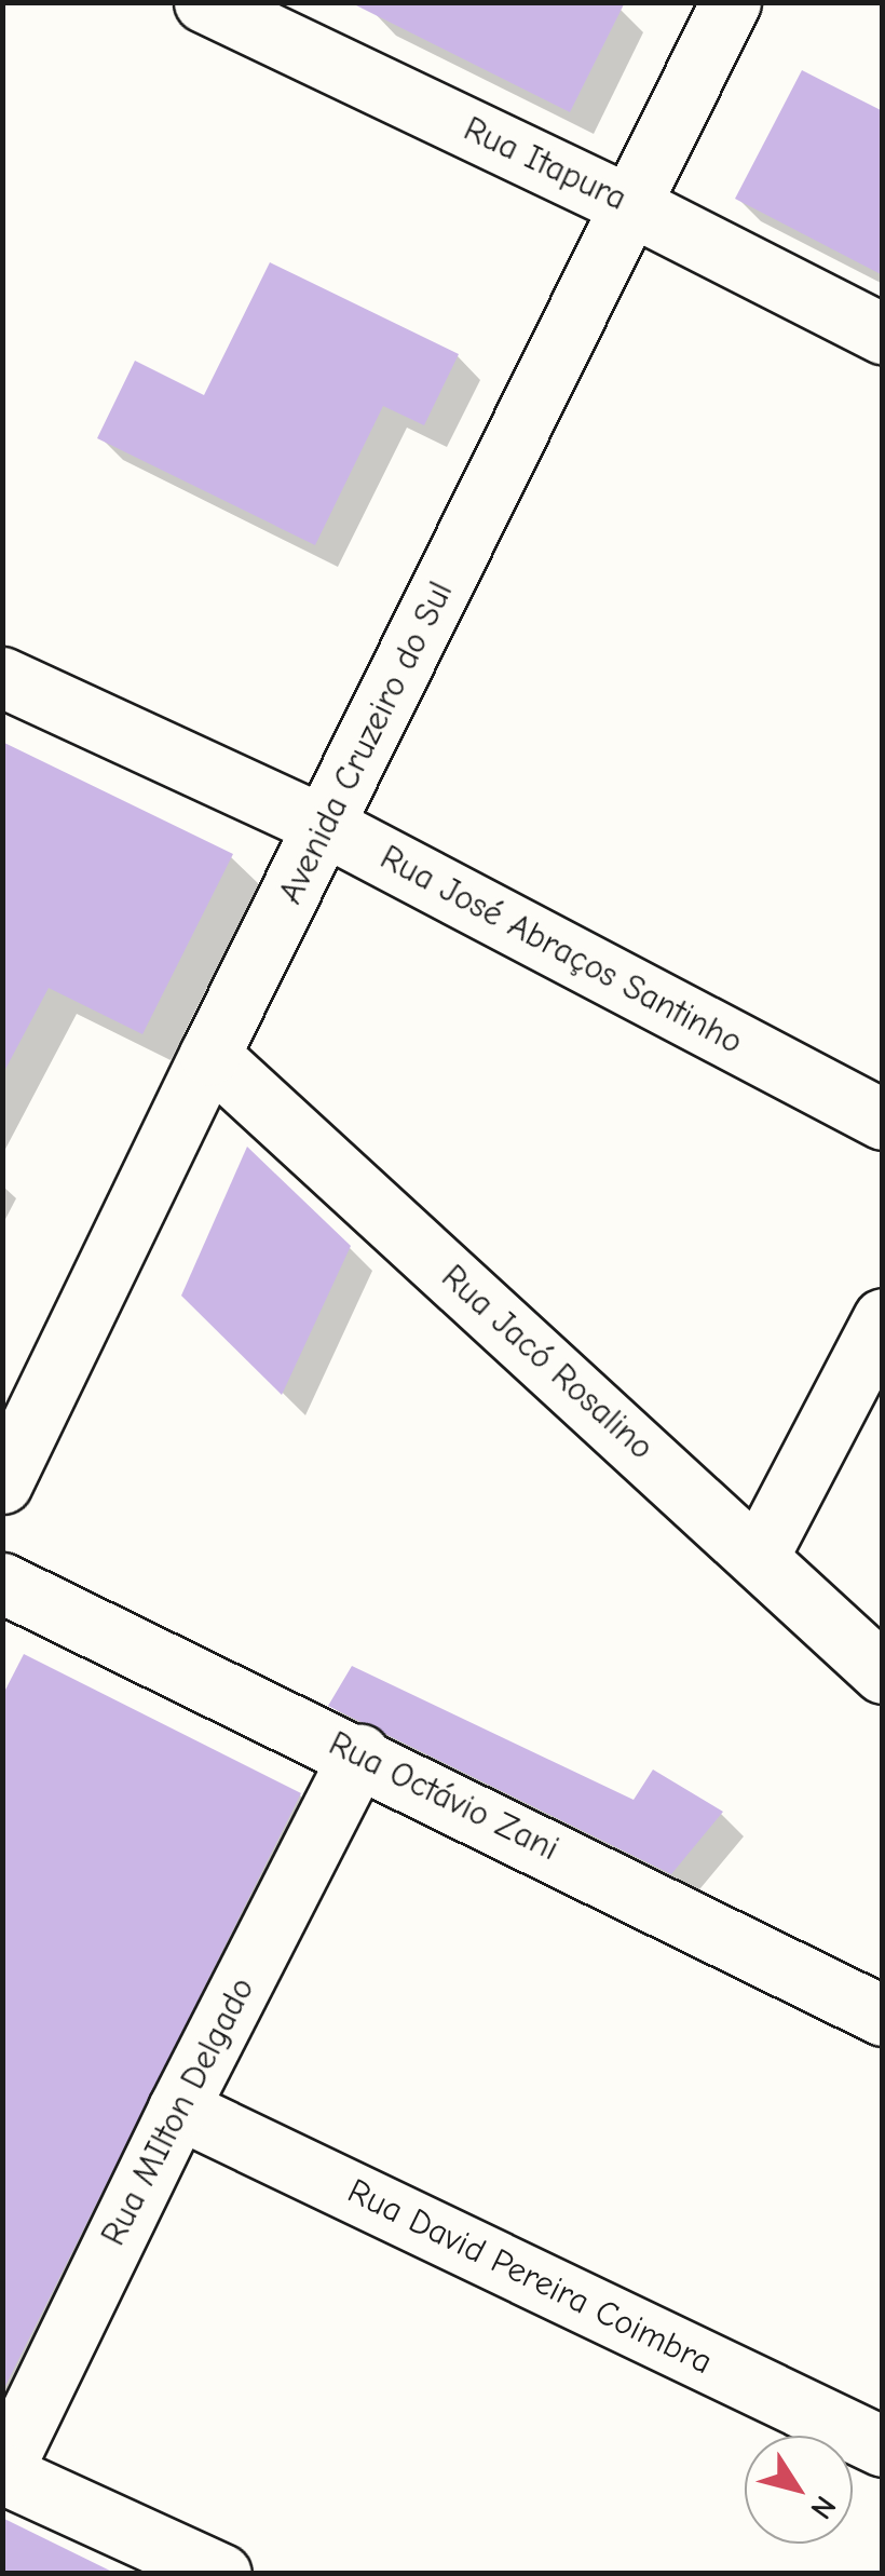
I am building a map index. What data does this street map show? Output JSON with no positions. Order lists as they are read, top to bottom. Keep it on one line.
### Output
{"streets":{"street":["Rua Itapura","Avenida Cruzeiro do Sul","Rua José Abraços Santinho","Rua Jacó Rosalino","Rua Octávio Zani","Rua MIlton Delgado","Rua David Pereira Coimbra"]},"crossings":[["Rua Itapura","Avenida Cruzeiro do Sul"],["Avenida Cruzeiro do Sul","Rua José Abraços Santinho"],["Avenida Cruzeiro do Sul","Rua Jacó Rosalino"],["Rua Octávio Zani","Rua MIlton Delgado"],["Rua MIlton Delgado","Rua David Pereira Coimbra"]],"north":"bottom right"}
